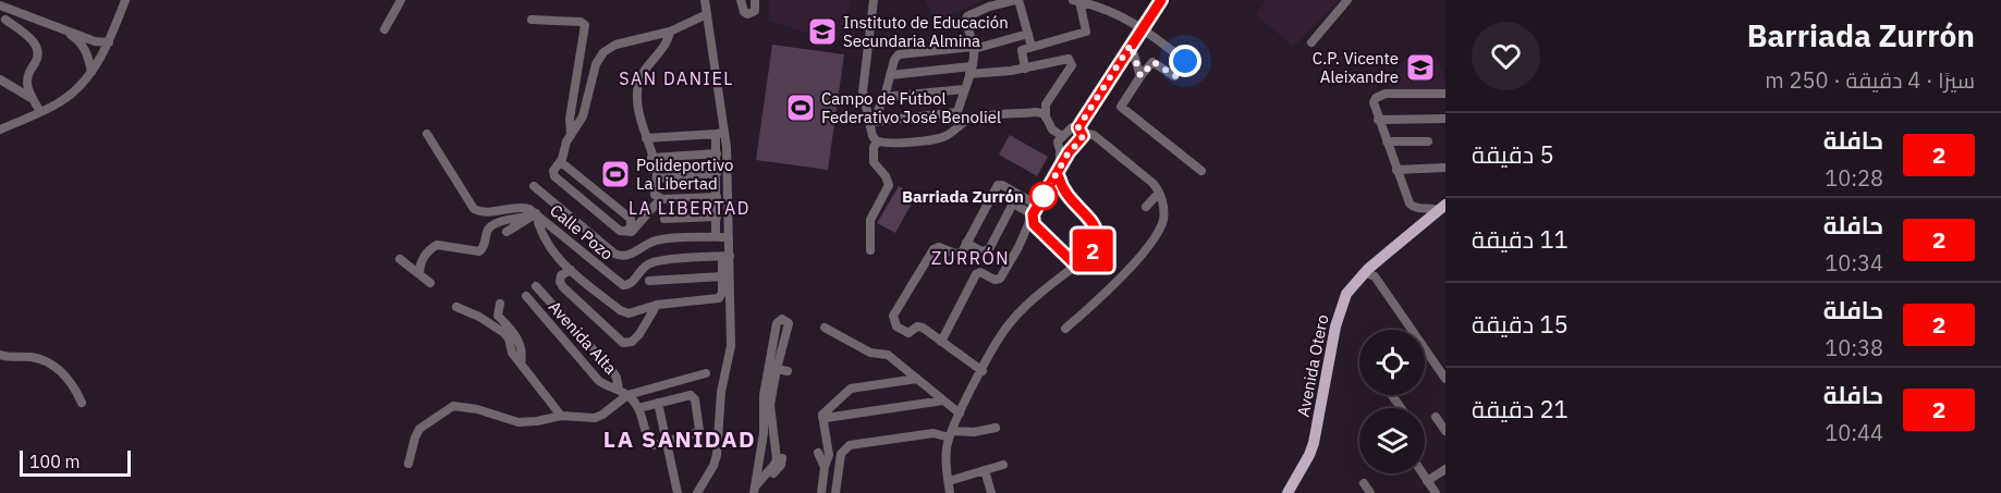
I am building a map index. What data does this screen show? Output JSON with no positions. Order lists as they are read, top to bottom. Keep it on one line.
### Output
{"streets":{"main road":["Avenida Otero"],"street":["Calle Pozo","Avenida Alta"]},"districts":["SAN DANIEL","LA LIBERTAD","ZURRÓN","LA SANIDAD"],"places":{"school or university":["Instituto de Educación Secundaria Almina","C.P. Vicente Aleixandre"],"sports":["Campo de Fútbol Federativo José Benoliel","Polideportivo La Libertad"],"other":["Barriada Zurrón"]},"lines":["bus line 2"],"scale_bar":"100 m","page":{"heading":["Barriada Zurrón","سيرًا · 4 دقيقة · 250 m"],"on_map":"2","list":[{"mark":"2","name":"حافلة","note":"10:28","value":"5 دقيقة"},{"mark":"2","name":"حافلة","note":"10:34","value":"11 دقيقة"},{"mark":"2","name":"حافلة","note":"10:38","value":"15 دقيقة"},{"mark":"2","name":"حافلة","note":"10:44","value":"21 دقيقة"}],"scale":"100 m"}}
